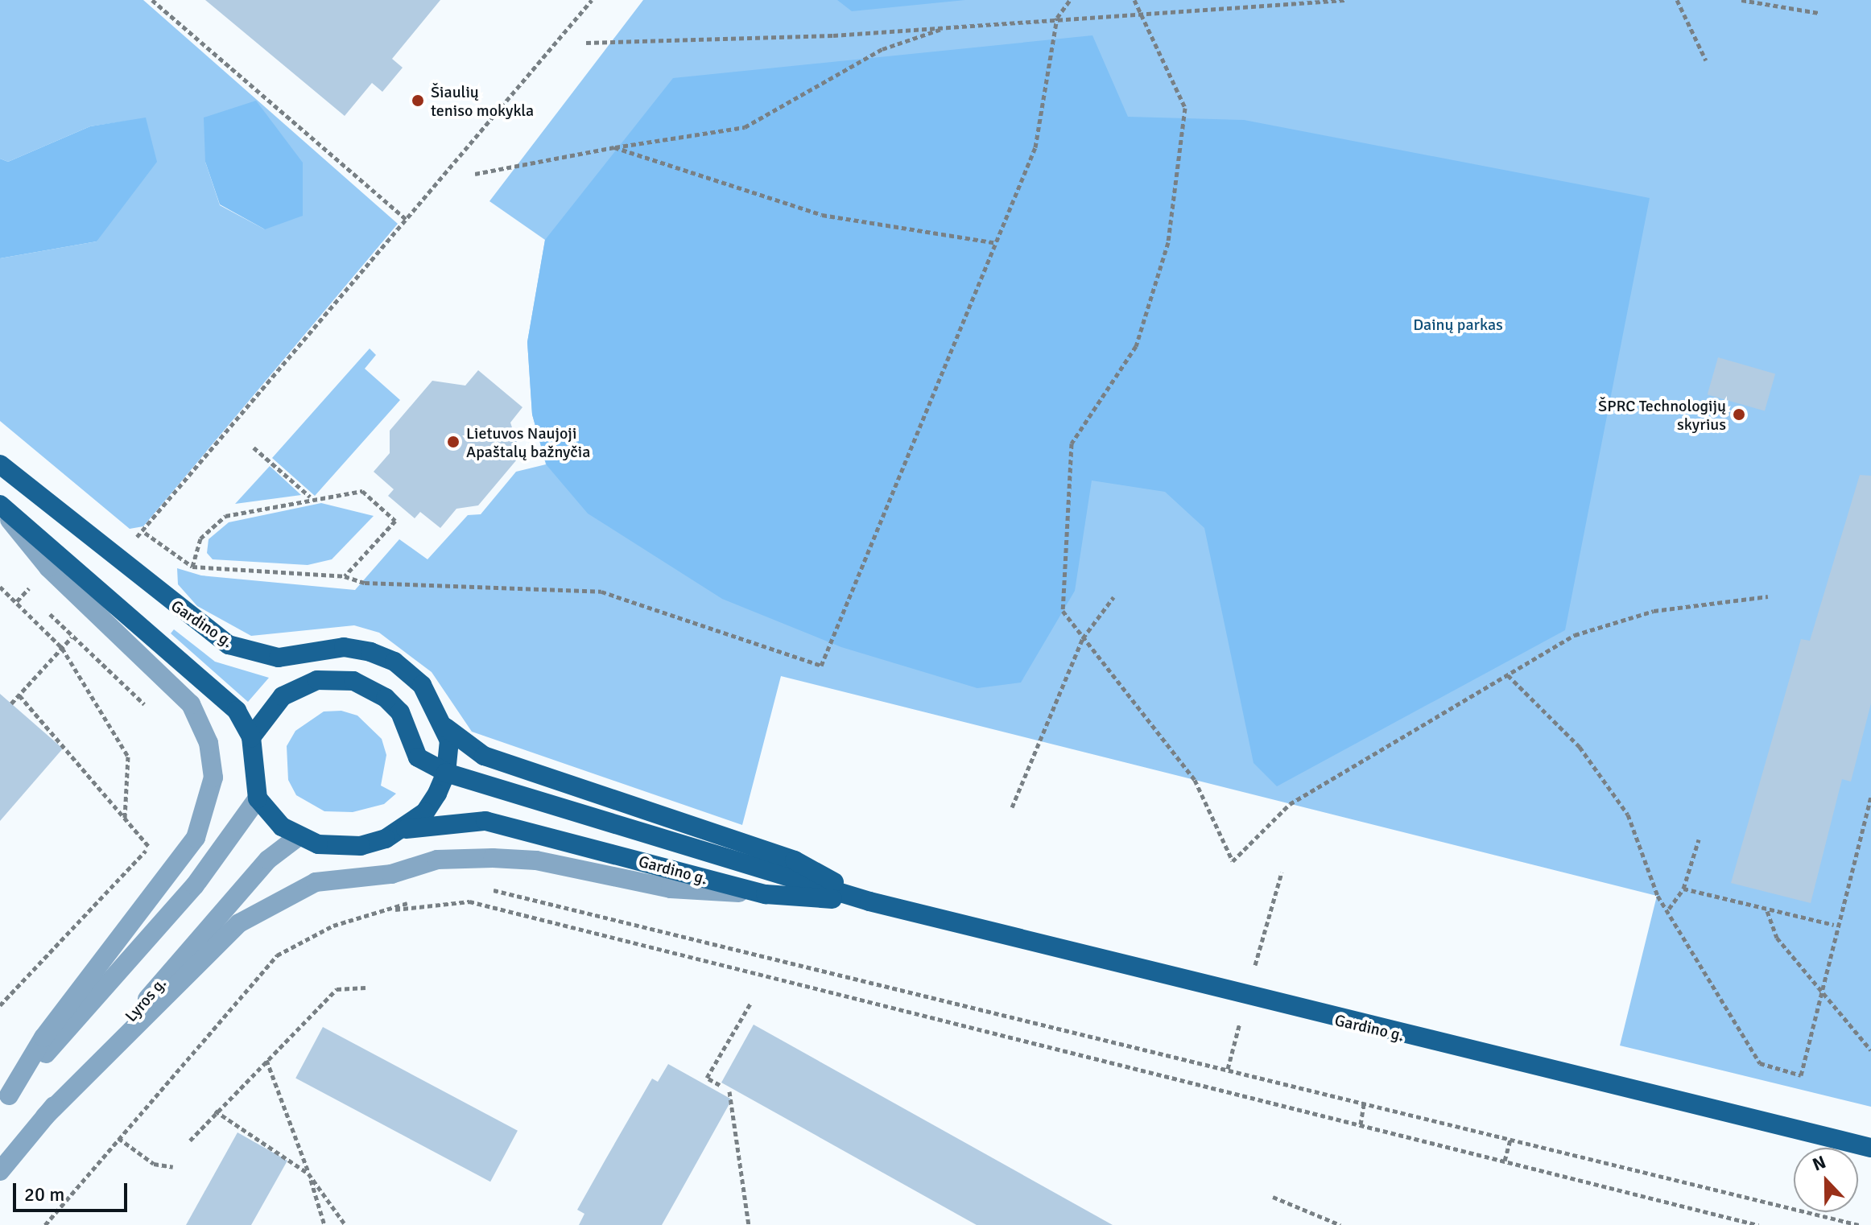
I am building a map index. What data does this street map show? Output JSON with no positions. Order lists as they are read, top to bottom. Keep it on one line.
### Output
{"streets":{"main road":["Gardino g."],"street":["Lyros g."]},"crossings":[["Gardino g.","Lyros g."]],"parks":["Dainų parkas"],"places":["Šiaulių teniso mokykla","ŠPRC Technologijų skyrius","Lietuvos Naujoji Apaštalų bažnyčia"],"scale_bar":"20 m","north":"top"}
